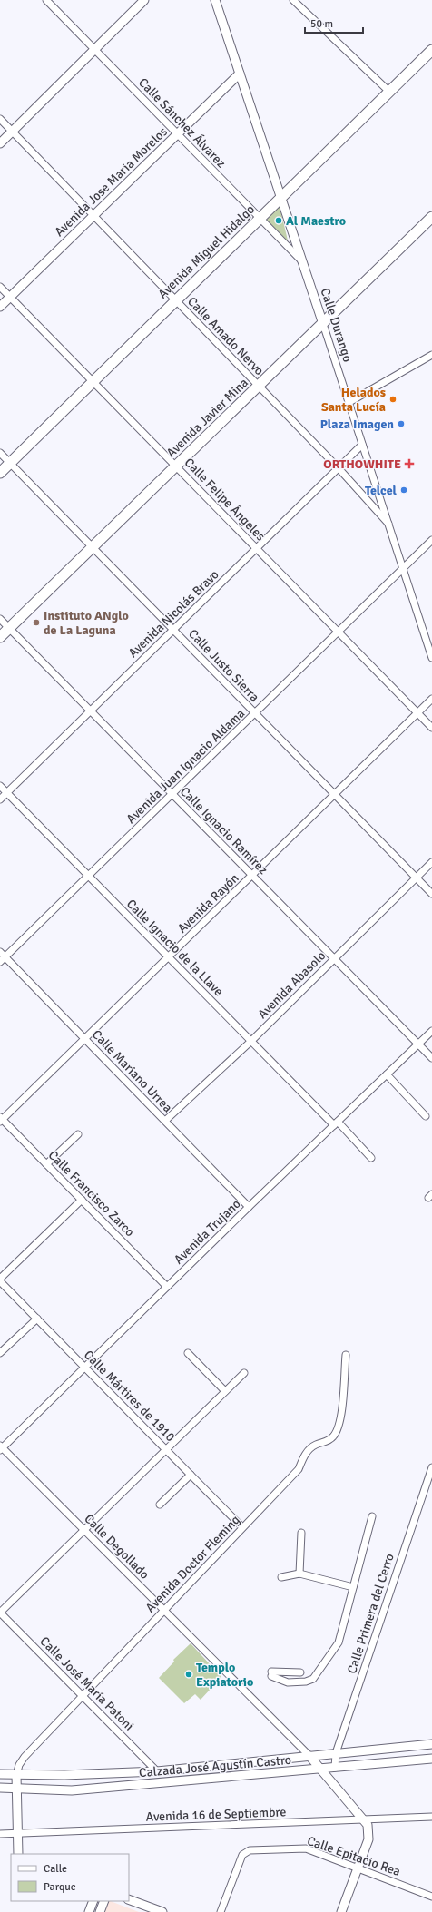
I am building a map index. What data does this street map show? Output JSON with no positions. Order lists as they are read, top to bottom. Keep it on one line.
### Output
{"streets":{"main road":["Avenida Jose Maria Morelos","Avenida Miguel Hidalgo","Calle Durango","Avenida Javier Mina","Calzada José Agustín Castro"],"street":["Calle Sánchez Álvarez","Calle Amado Nervo","Calle Felipe Ángeles","Avenida Nicolás Bravo","Calle Justo Sierra","Avenida Juan Ignacio Aldama","Calle Ignacio Ramírez","Avenida Rayón","Calle Ignacio de la Llave","Avenida Abasolo","Calle Mariano Urrea","Calle Francisco Zarco","Avenida Trujano","Calle Mártires de 1910","Calle Degollado","Avenida Doctor Fleming","Calle Primera del Cerro","Calle José María Patoni","Avenida 16 de Septiembre","Calle Epitacio Rea"]},"crossings":[["Calle Sánchez Álvarez","Avenida Jose Maria Morelos"],["Calle Sánchez Álvarez","Avenida Miguel Hidalgo"],["Calle Sánchez Álvarez","Calle Durango"],["Avenida Jose Maria Morelos","Calle Durango"],["Avenida Jose Maria Morelos","Calle Amado Nervo"],["Avenida Jose Maria Morelos","Calle Felipe Ángeles"],["Avenida Miguel Hidalgo","Calle Durango"],["Avenida Miguel Hidalgo","Calle Amado Nervo"],["Avenida Miguel Hidalgo","Calle Felipe Ángeles"],["Avenida Miguel Hidalgo","Calle Justo Sierra"],["Calle Durango","Calle Amado Nervo"],["Calle Durango","Avenida Javier Mina"],["Calle Durango","Avenida Nicolás Bravo"],["Calle Durango","Avenida Juan Ignacio Aldama"],["Calle Amado Nervo","Avenida Javier Mina"],["Calle Amado Nervo","Avenida Nicolás Bravo"],["Avenida Javier Mina","Calle Felipe Ángeles"],["Avenida Javier Mina","Calle Justo Sierra"],["Avenida Javier Mina","Calle Ignacio Ramírez"],["Calle Felipe Ángeles","Avenida Nicolás Bravo"],["Calle Felipe Ángeles","Avenida Juan Ignacio Aldama"],["Calle Felipe Ángeles","Avenida Rayón"],["Avenida Nicolás Bravo","Calle Justo Sierra"],["Avenida Nicolás Bravo","Calle Ignacio Ramírez"],["Avenida Nicolás Bravo","Calle Ignacio de la Llave"],["Calle Justo Sierra","Avenida Juan Ignacio Aldama"],["Calle Justo Sierra","Avenida Rayón"],["Calle Justo Sierra","Avenida Abasolo"],["Avenida Juan Ignacio Aldama","Calle Ignacio Ramírez"],["Avenida Juan Ignacio Aldama","Calle Ignacio de la Llave"],["Avenida Juan Ignacio Aldama","Calle Mariano Urrea"],["Calle Ignacio Ramírez","Avenida Rayón"],["Calle Ignacio Ramírez","Avenida Abasolo"],["Calle Ignacio Ramírez","Avenida Trujano"],["Avenida Rayón","Calle Ignacio de la Llave"],["Avenida Rayón","Calle Mariano Urrea"],["Avenida Rayón","Calle Francisco Zarco"],["Calle Ignacio de la Llave","Avenida Abasolo"],["Calle Ignacio de la Llave","Avenida Trujano"],["Avenida Abasolo","Calle Mariano Urrea"],["Calle Mariano Urrea","Avenida Trujano"],["Calle Francisco Zarco","Avenida Trujano"],["Avenida Trujano","Calle Mártires de 1910"],["Avenida Trujano","Calle Degollado"],["Calle Mártires de 1910","Avenida Doctor Fleming"],["Calle Degollado","Avenida Doctor Fleming"],["Calle Degollado","Calzada José Agustín Castro"],["Avenida Doctor Fleming","Calle José María Patoni"],["Avenida Doctor Fleming","Calzada José Agustín Castro"],["Calle Primera del Cerro","Calzada José Agustín Castro"],["Calle José María Patoni","Calzada José Agustín Castro"]],"places":{"other":["Al Maestro","Helados Santa Lucía","Plaza Imagen","Telcel","Instituto ANglo de La Laguna","Templo Expiatorio"],"health":["ORTHOWHITE"]},"legend":["Calle","Parque"],"scale_bar":"50 m"}
